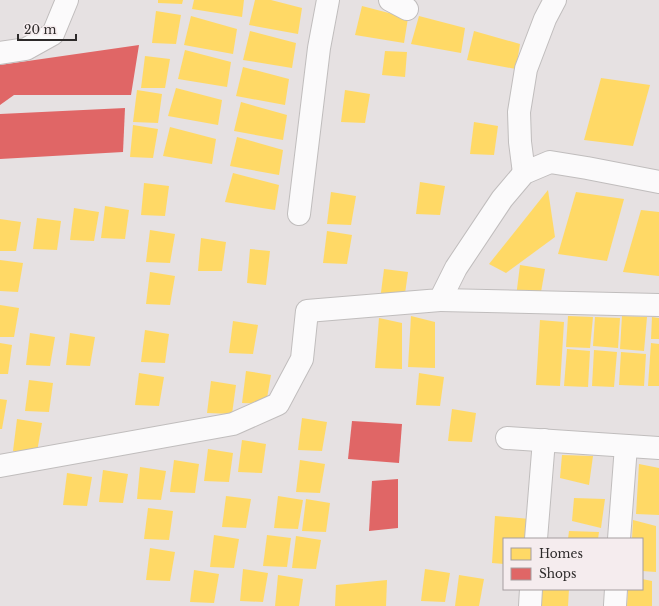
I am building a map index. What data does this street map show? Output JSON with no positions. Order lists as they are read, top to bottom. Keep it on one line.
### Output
{"legend":["Homes","Shops"],"scale_bar":"20 m"}
